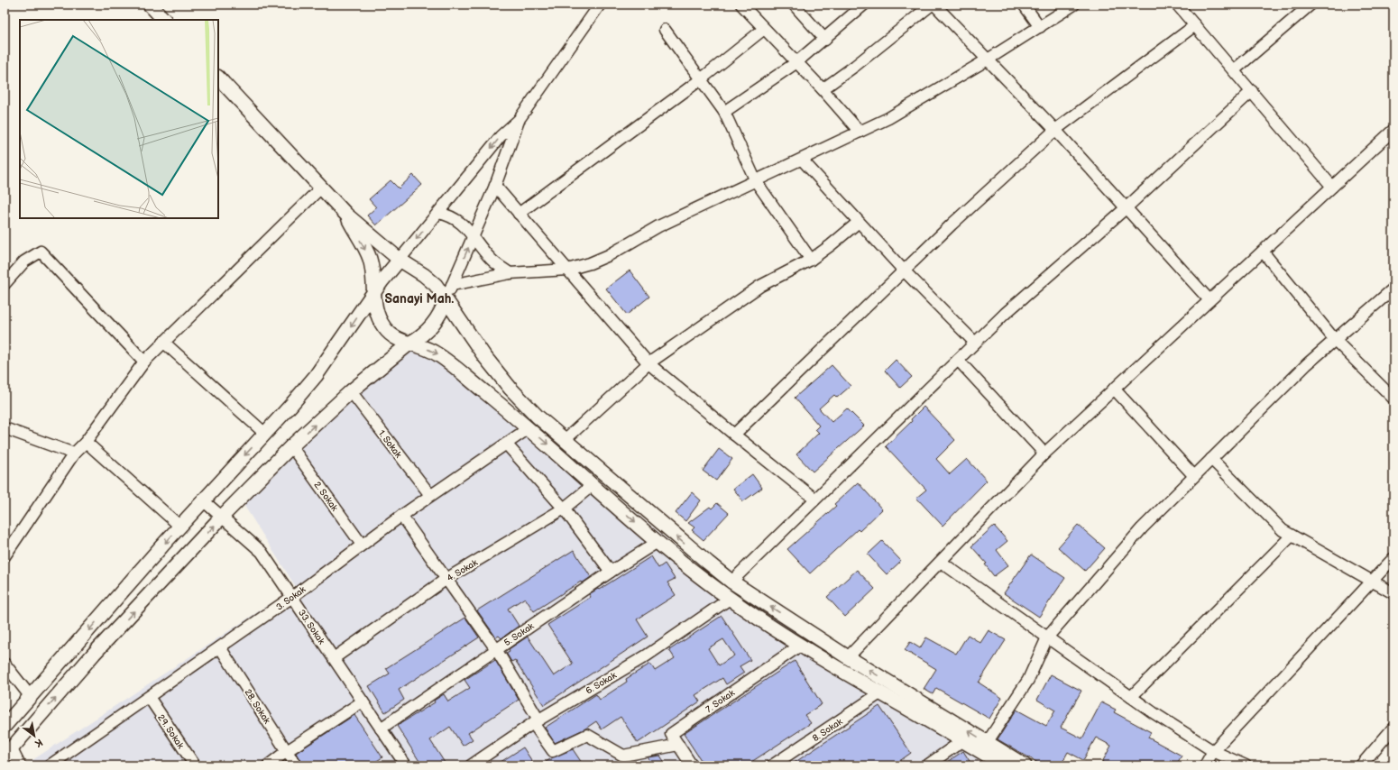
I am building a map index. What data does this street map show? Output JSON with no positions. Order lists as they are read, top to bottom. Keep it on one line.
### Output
{"streets":{"street":["1. Sokak","2. Sokak","4. Sokak","3. Sokak","33. Sokak","5. Sokak","6. Sokak","7. Sokak","28. Sokak","8. Sokak","29. Sokak"]},"crossings":[["1. Sokak","3. Sokak"],["2. Sokak","3. Sokak"],["4. Sokak","33. Sokak"],["3. Sokak","33. Sokak"],["3. Sokak","28. Sokak"],["3. Sokak","29. Sokak"],["33. Sokak","5. Sokak"]],"districts":["Sanayi Mah."],"north":"bottom right"}
